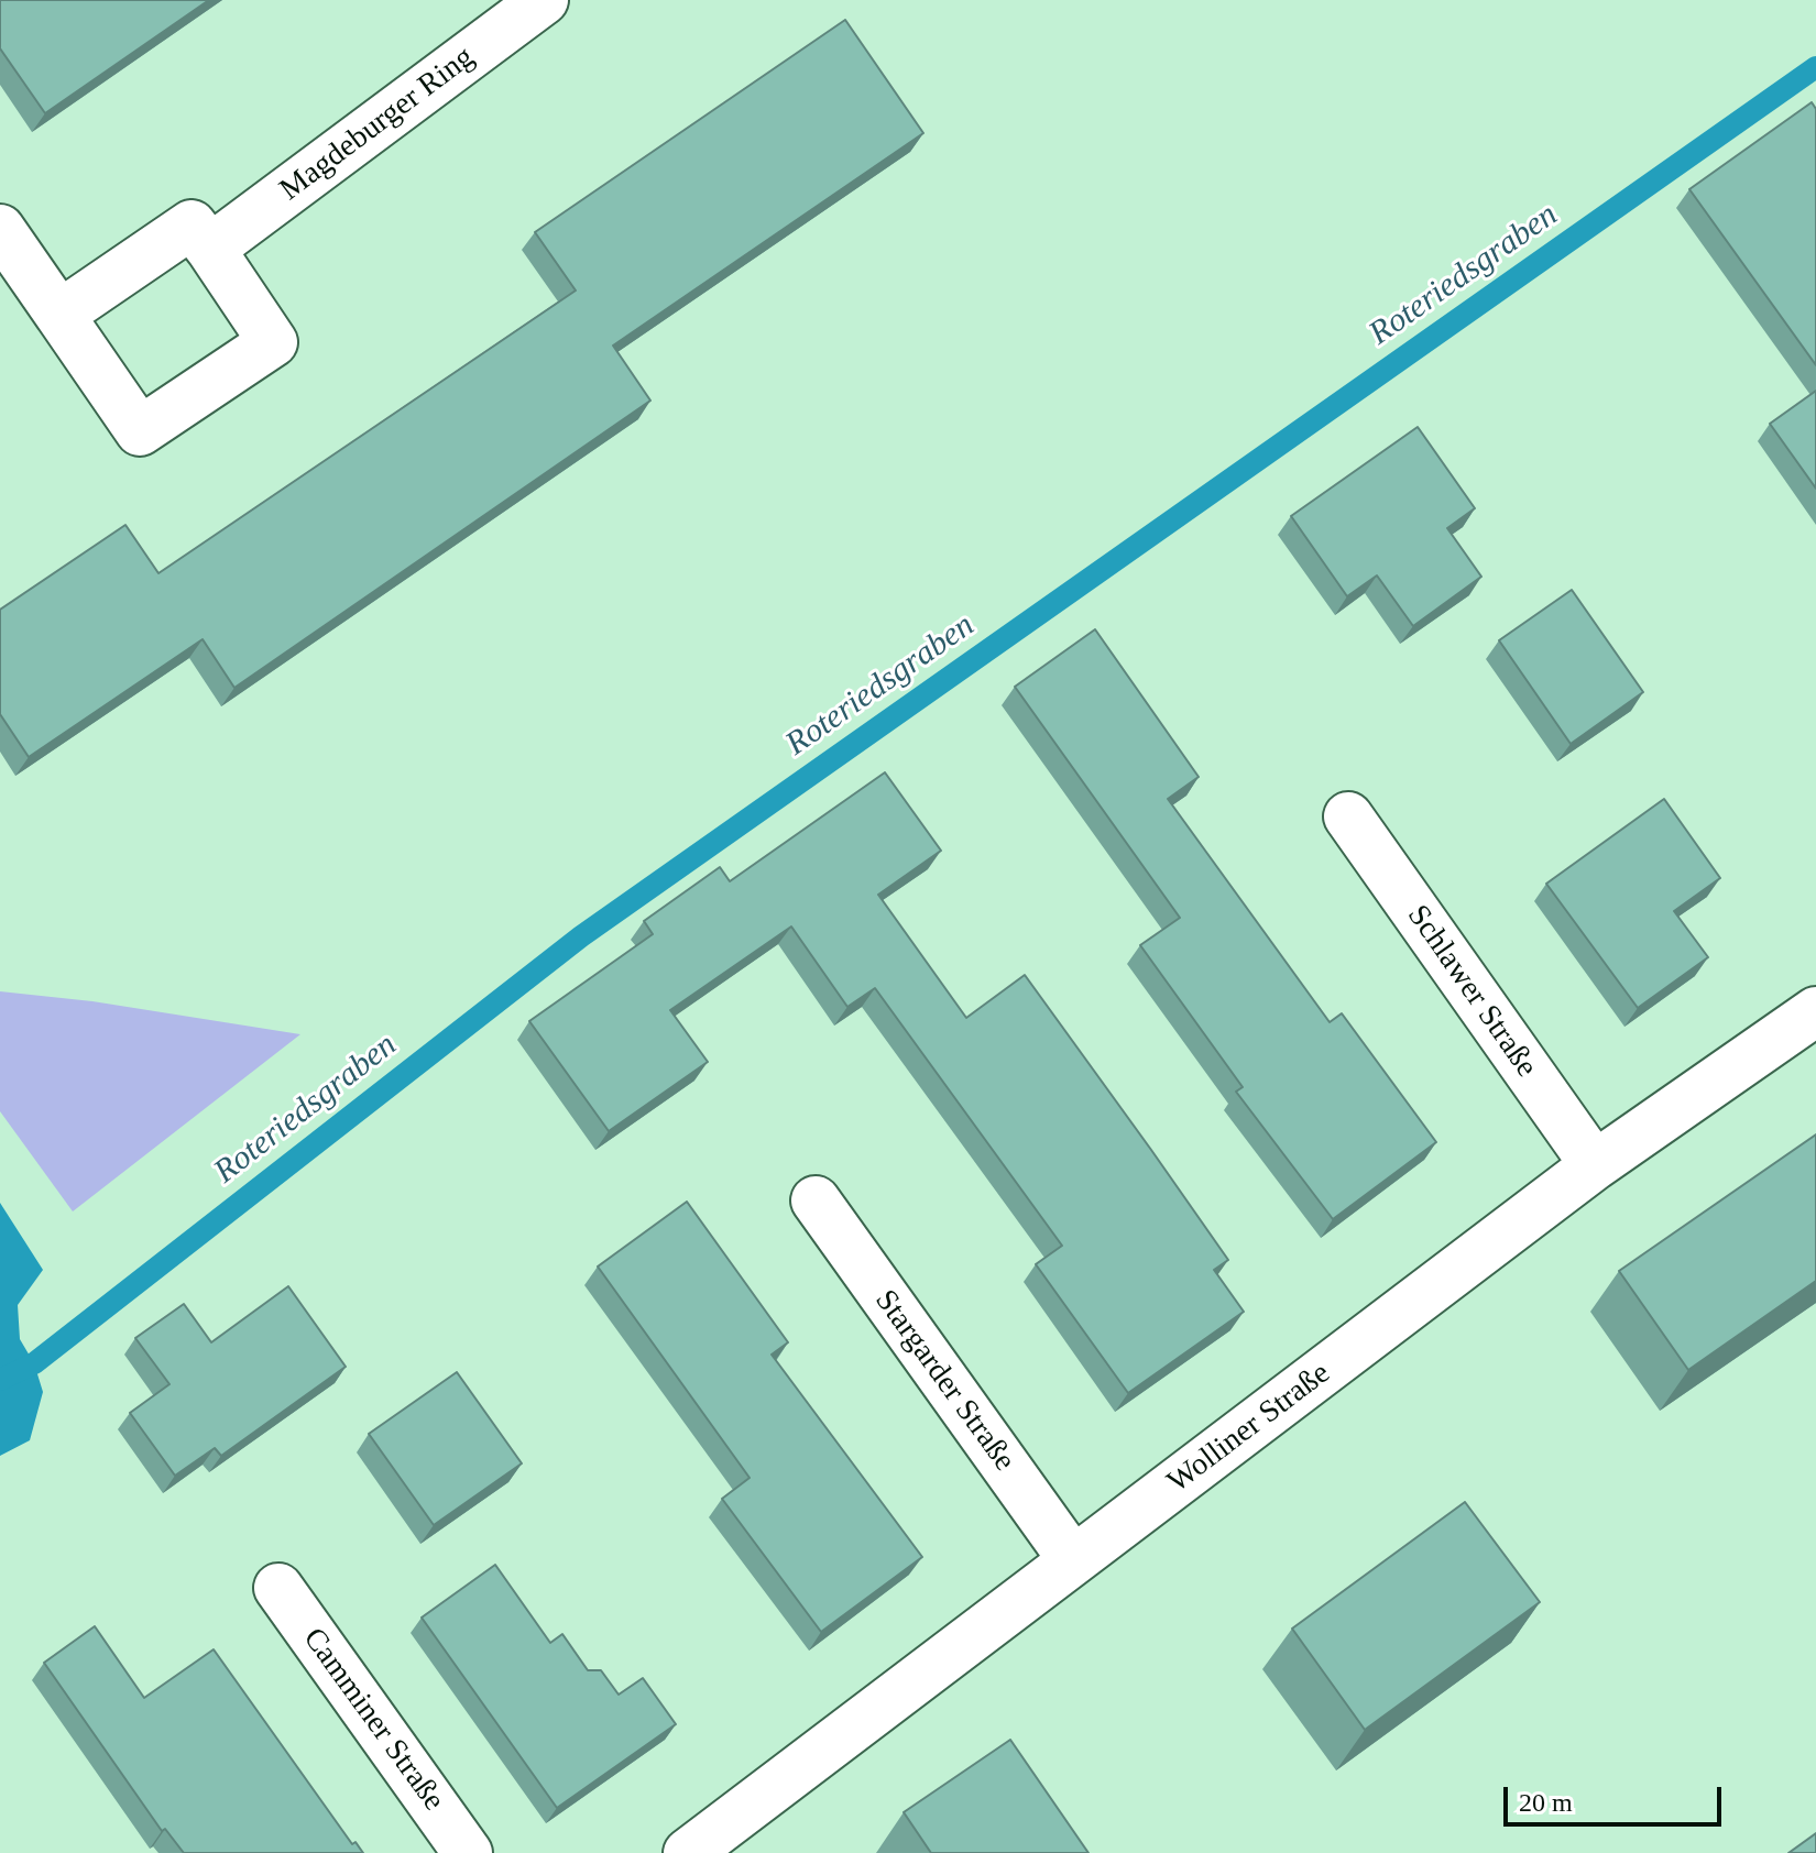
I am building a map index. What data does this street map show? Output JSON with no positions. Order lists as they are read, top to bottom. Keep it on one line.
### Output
{"streets":{"street":["Magdeburger Ring","Schlawer Straße","Stargarder Straße","Wolliner Straße","Camminer Straße"]},"crossings":[["Schlawer Straße","Wolliner Straße"],["Stargarder Straße","Wolliner Straße"]],"water":["Roteriedsgraben"],"scale_bar":"20 m"}
